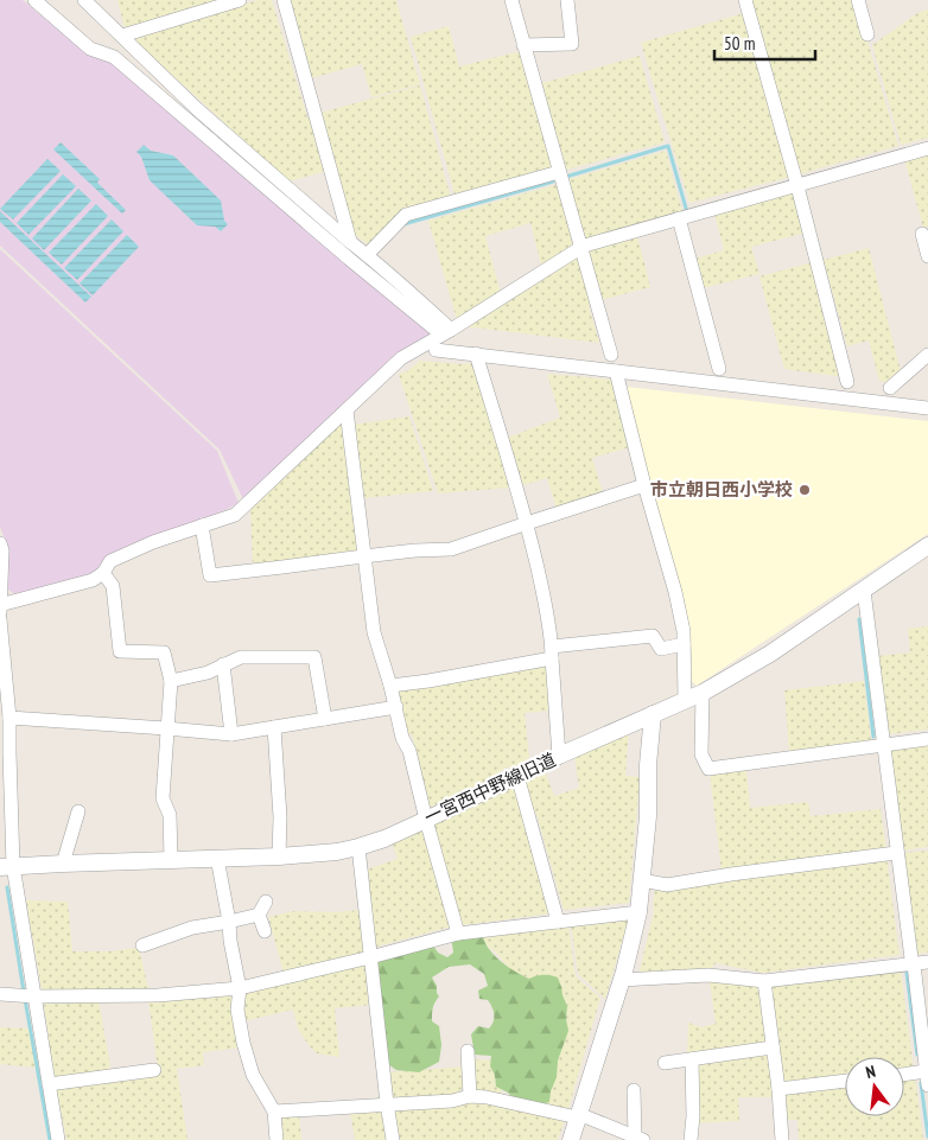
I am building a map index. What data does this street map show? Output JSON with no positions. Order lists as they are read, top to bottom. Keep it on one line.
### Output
{"streets":{"street":["一宮西中野線旧道"]},"places":["市立朝日西小学校"],"scale_bar":"50 m","north":"top"}
